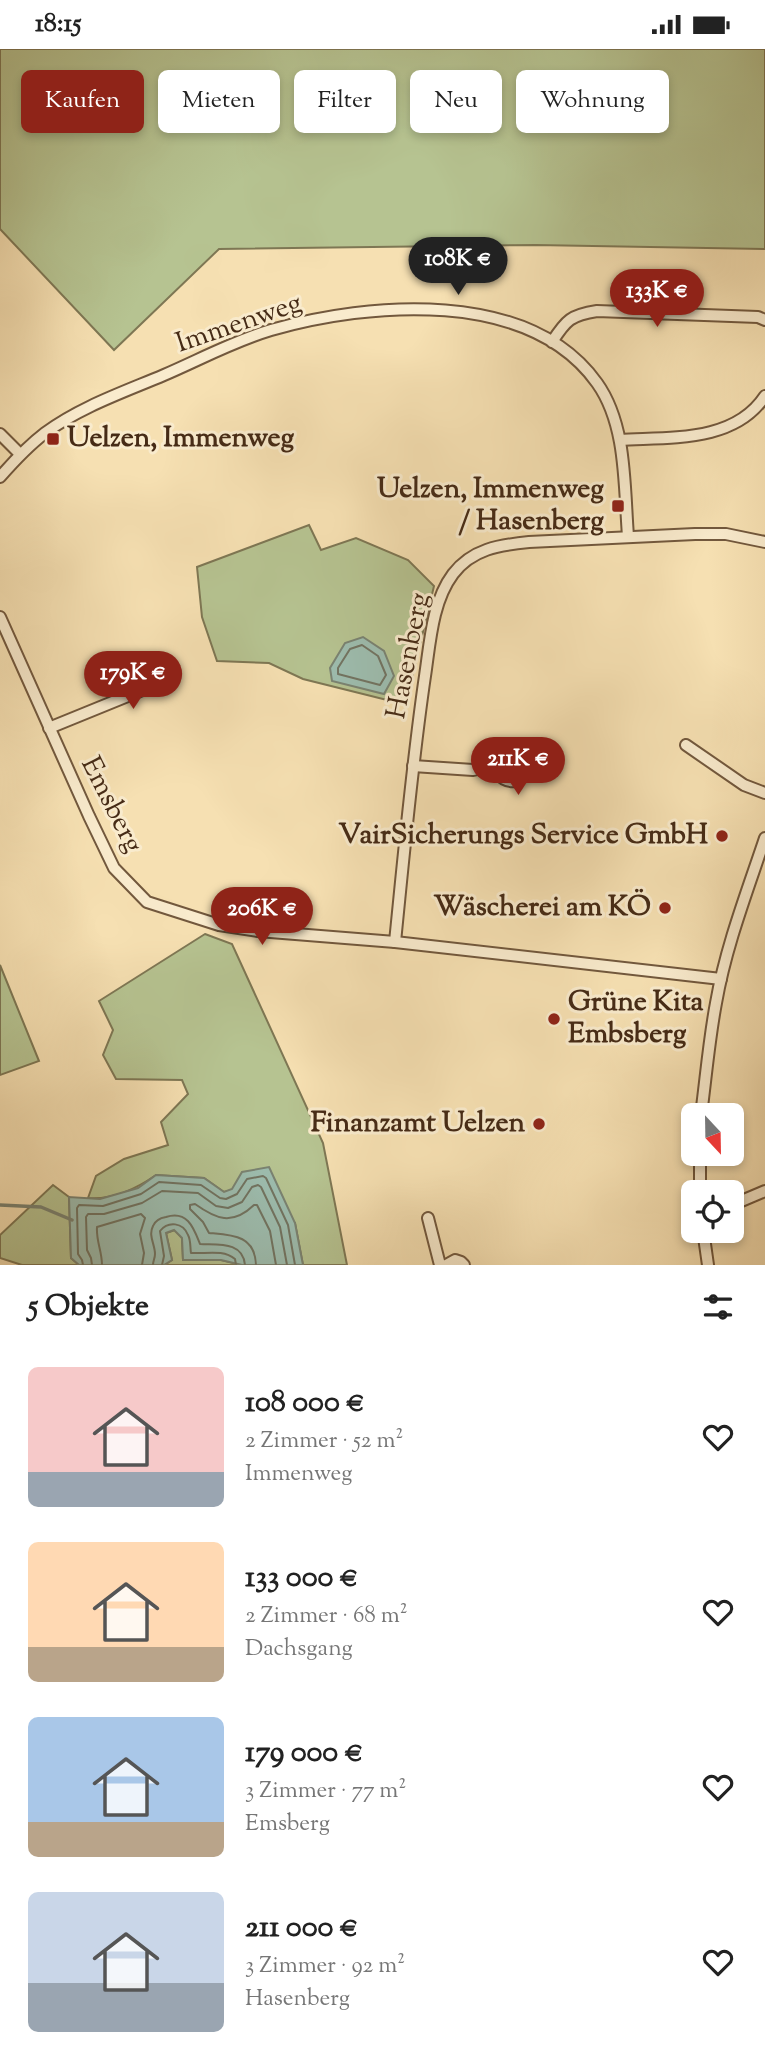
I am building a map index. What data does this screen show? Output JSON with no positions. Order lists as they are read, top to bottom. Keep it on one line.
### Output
{"streets":{"street":["Immenweg","Hasenberg","Emsberg"]},"crossings":[["Immenweg","Hasenberg"],["Hasenberg","Emsberg"]],"places":{"transit":["Uelzen, Immenweg","Uelzen, Immenweg / Hasenberg"],"other":["VairSicherungs Service GmbH","Wäscherei am KÖ","Grüne Kita Embsberg","Finanzamt Uelzen"]},"north":"bottom","page":{"status":"18:15","chip":["Kaufen","Mieten","Filter","Neu","Wohnung"],"price":["108K €","133K €","179K €","211K €","206K €"],"heading":"5 Objekte","list":[{"name":"108 000 €","note":"2 Zimmer · 52 m² · Immenweg"},{"name":"133 000 €","note":"2 Zimmer · 68 m² · Dachsgang"},{"name":"179 000 €","note":"3 Zimmer · 77 m² · Emsberg"},{"name":"211 000 €","note":"3 Zimmer · 92 m² · Hasenberg"}]}}
